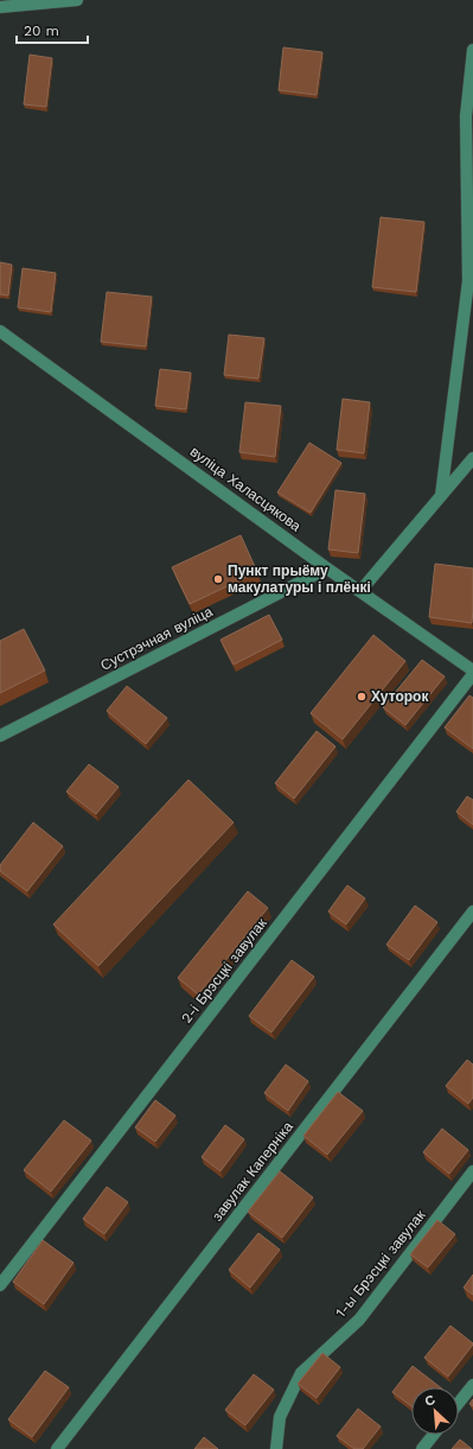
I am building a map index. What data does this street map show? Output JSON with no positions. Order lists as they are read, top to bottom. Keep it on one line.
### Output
{"streets":{"street":["вуліца Халасцякова","Сустрэчная вуліца","2-і Брэсцкі завулак","завулак Каперніка","1-ы Брэсцкі завулак"]},"crossings":[["вуліца Халасцякова","Сустрэчная вуліца"],["вуліца Халасцякова","2-і Брэсцкі завулак"]],"places":["Пункт прыёму макулатуры і плёнкі","Хуторок"],"scale_bar":"20 m","north":"top left"}
